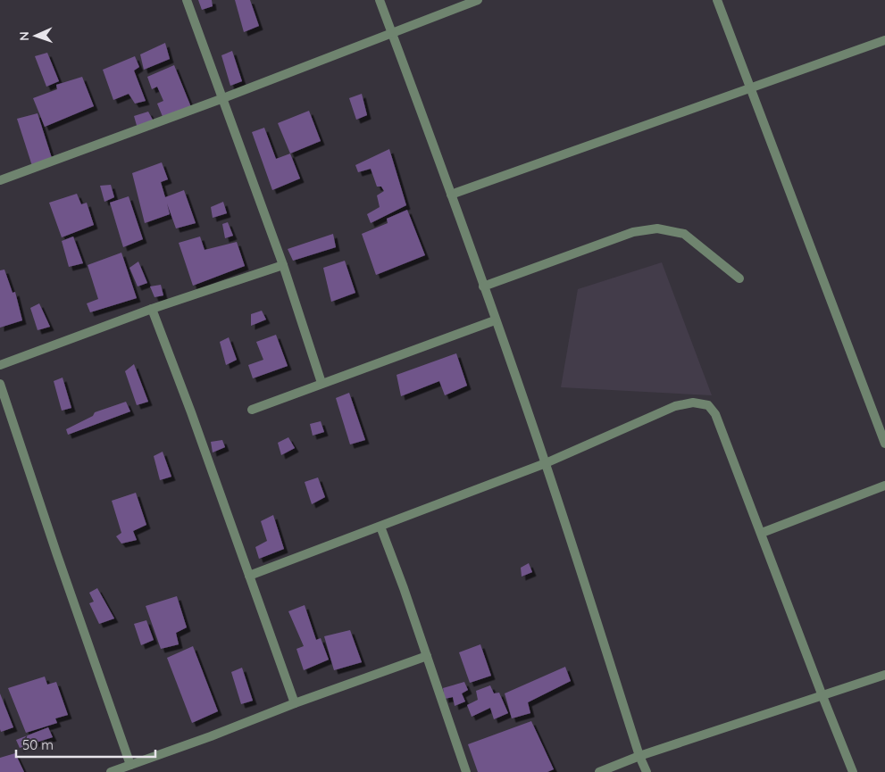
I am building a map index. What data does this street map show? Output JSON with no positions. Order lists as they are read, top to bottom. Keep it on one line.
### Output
{"scale_bar":"50 m","north":"left"}
